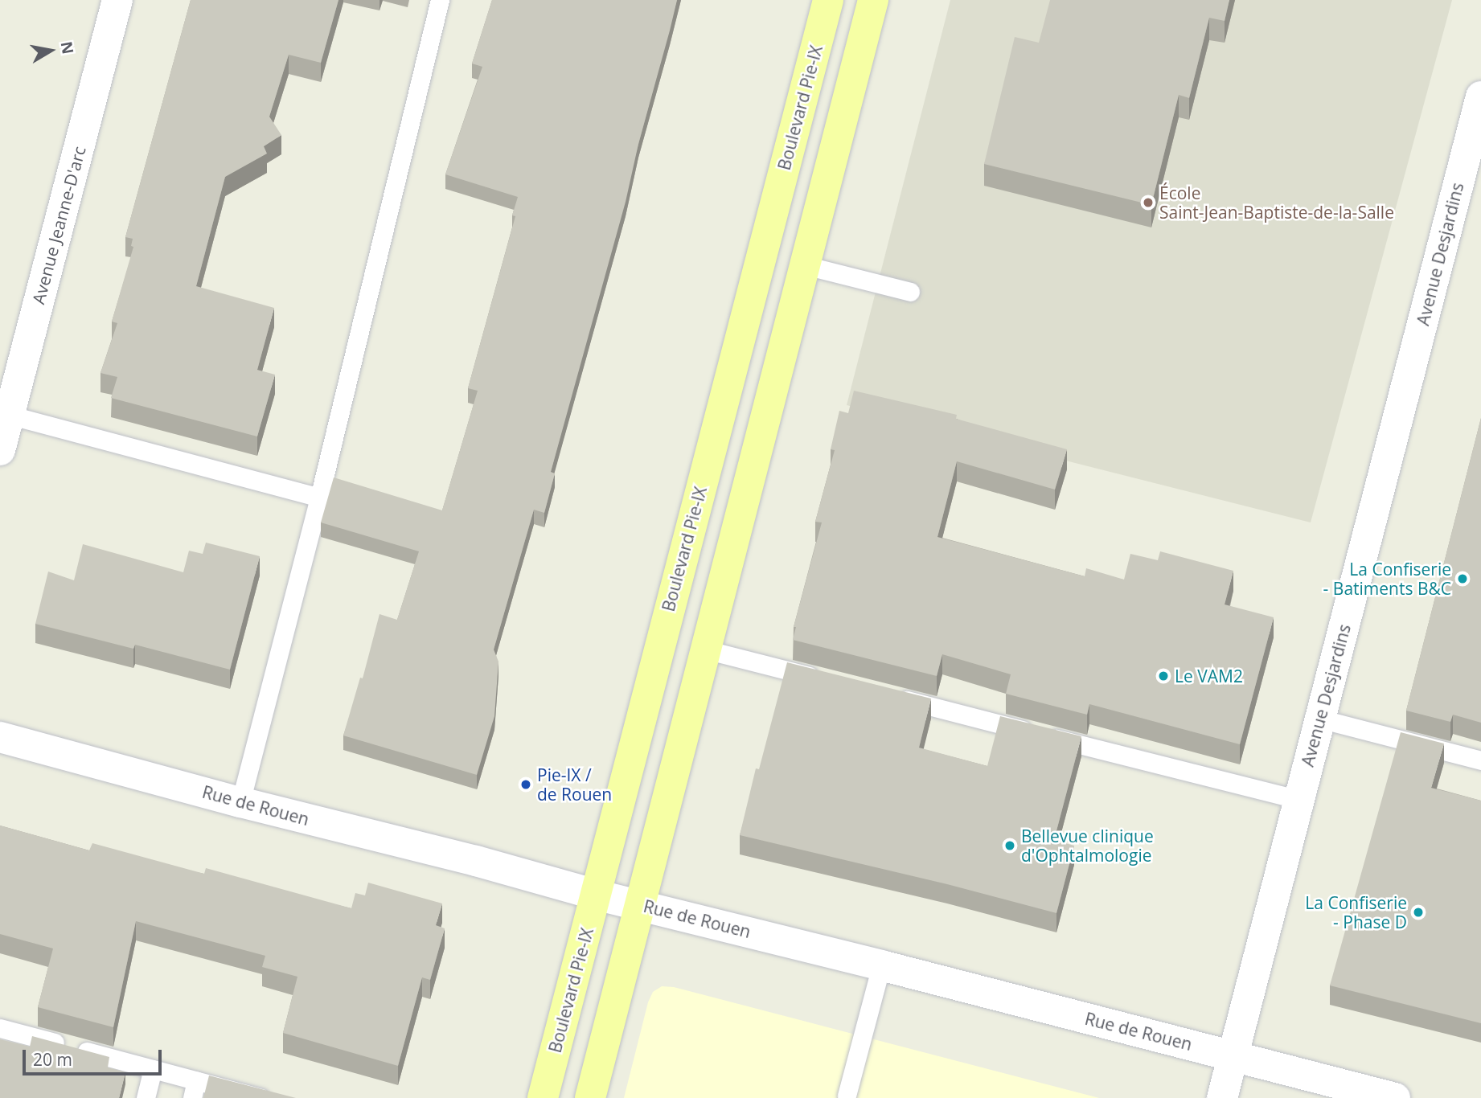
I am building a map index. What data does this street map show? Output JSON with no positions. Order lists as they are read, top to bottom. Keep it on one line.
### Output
{"streets":{"main road":["Boulevard Pie-IX"],"street":["Avenue Jeanne-D'arc","Avenue Desjardins","Rue de Rouen"]},"crossings":[["Boulevard Pie-IX","Rue de Rouen"],["Avenue Desjardins","Rue de Rouen"]],"places":["École Saint-Jean-Baptiste-de-la-Salle","La Confiserie - Batiments B&C","Le VAM2","Pie-IX / de Rouen","Bellevue clinique d'Ophtalmologie","La Confiserie - Phase D"],"scale_bar":"20 m","north":"right"}
